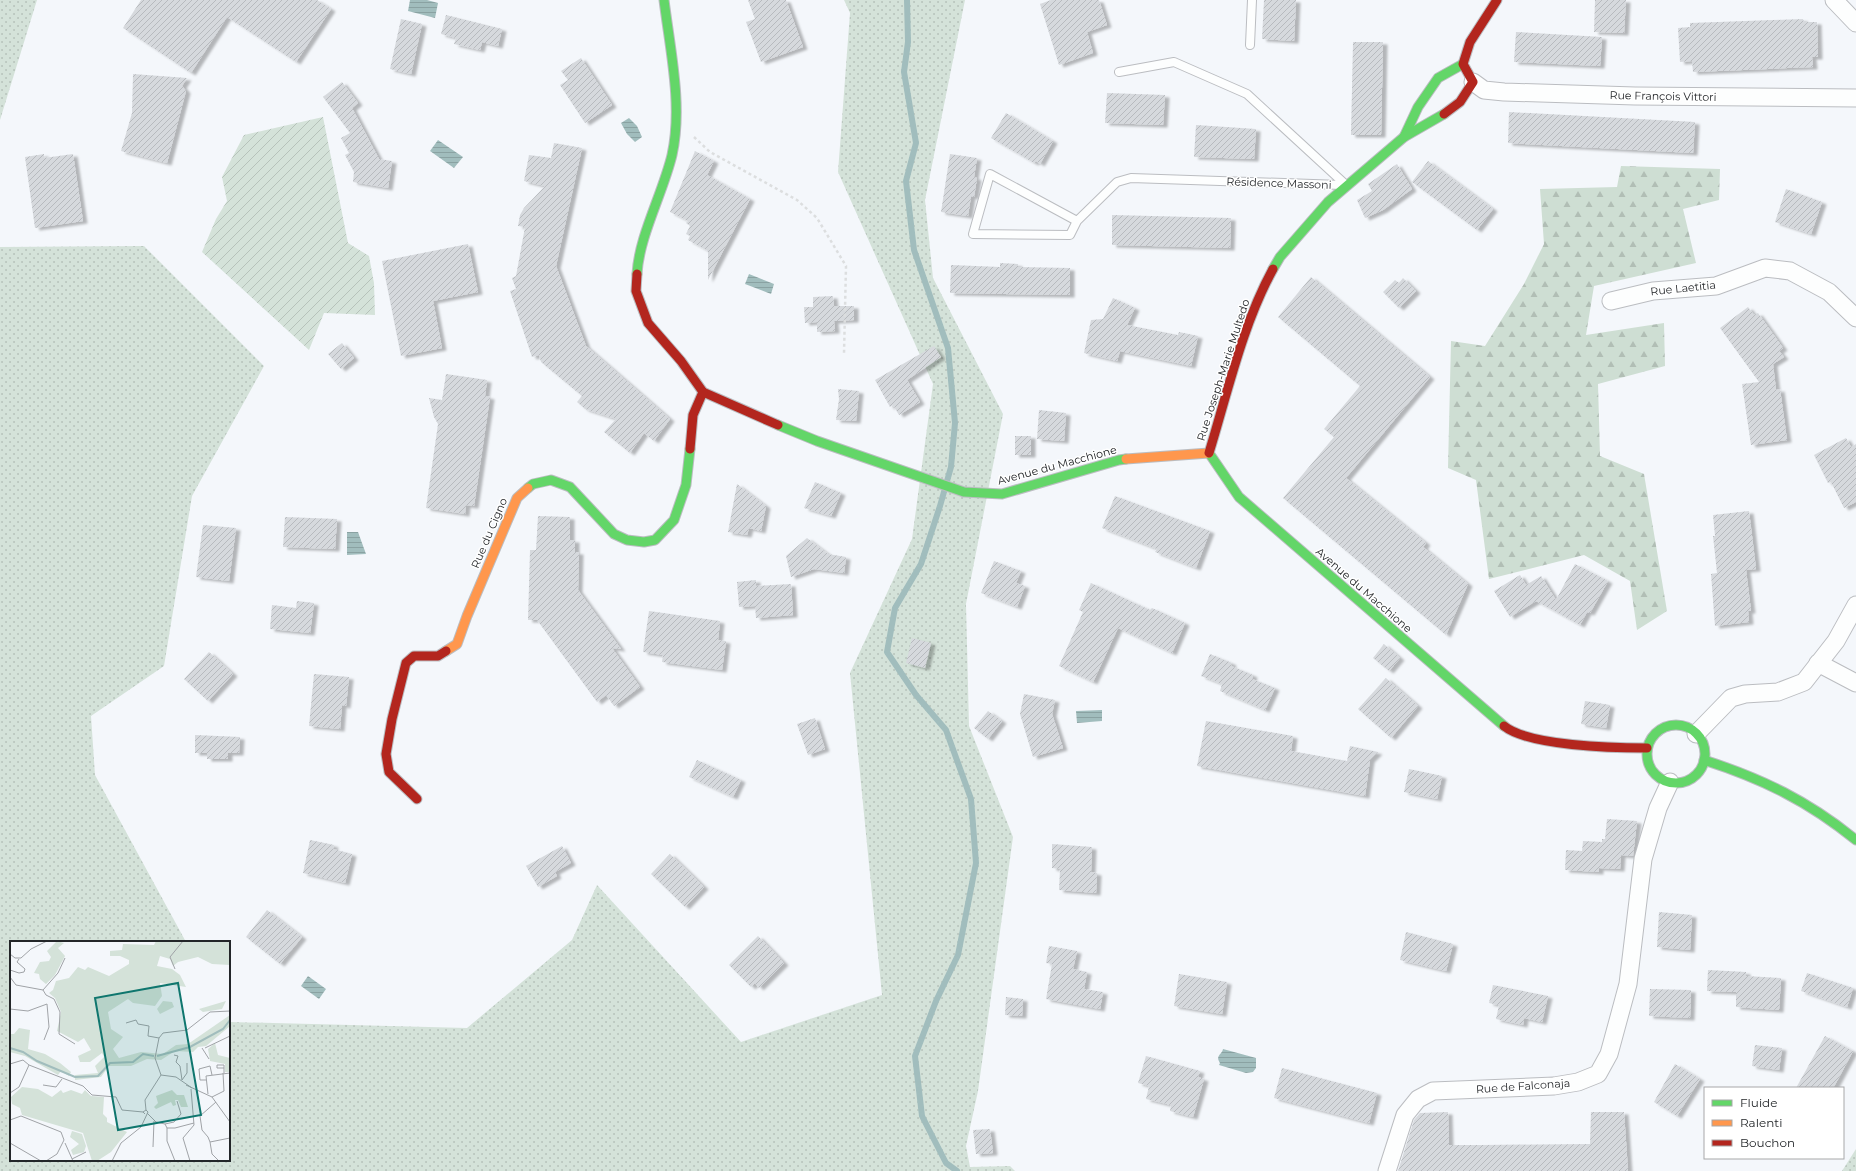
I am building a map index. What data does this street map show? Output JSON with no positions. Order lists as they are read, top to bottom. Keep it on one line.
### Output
{"streets":{"main road":["Rue Joseph-Marie Multedo","Avenue du Macchione","Rue du Cigno"],"street":["Rue François Vittori","Rue Laetitia","Rue de Falconaja"],"lane":["Résidence Massoni"]},"crossings":[["Rue François Vittori","Rue Joseph-Marie Multedo"],["Résidence Massoni","Rue Joseph-Marie Multedo"],["Rue Joseph-Marie Multedo","Avenue du Macchione"],["Avenue du Macchione","Rue du Cigno"],["Avenue du Macchione","Rue de Falconaja"]],"legend":["Fluide","Ralenti","Bouchon"]}
